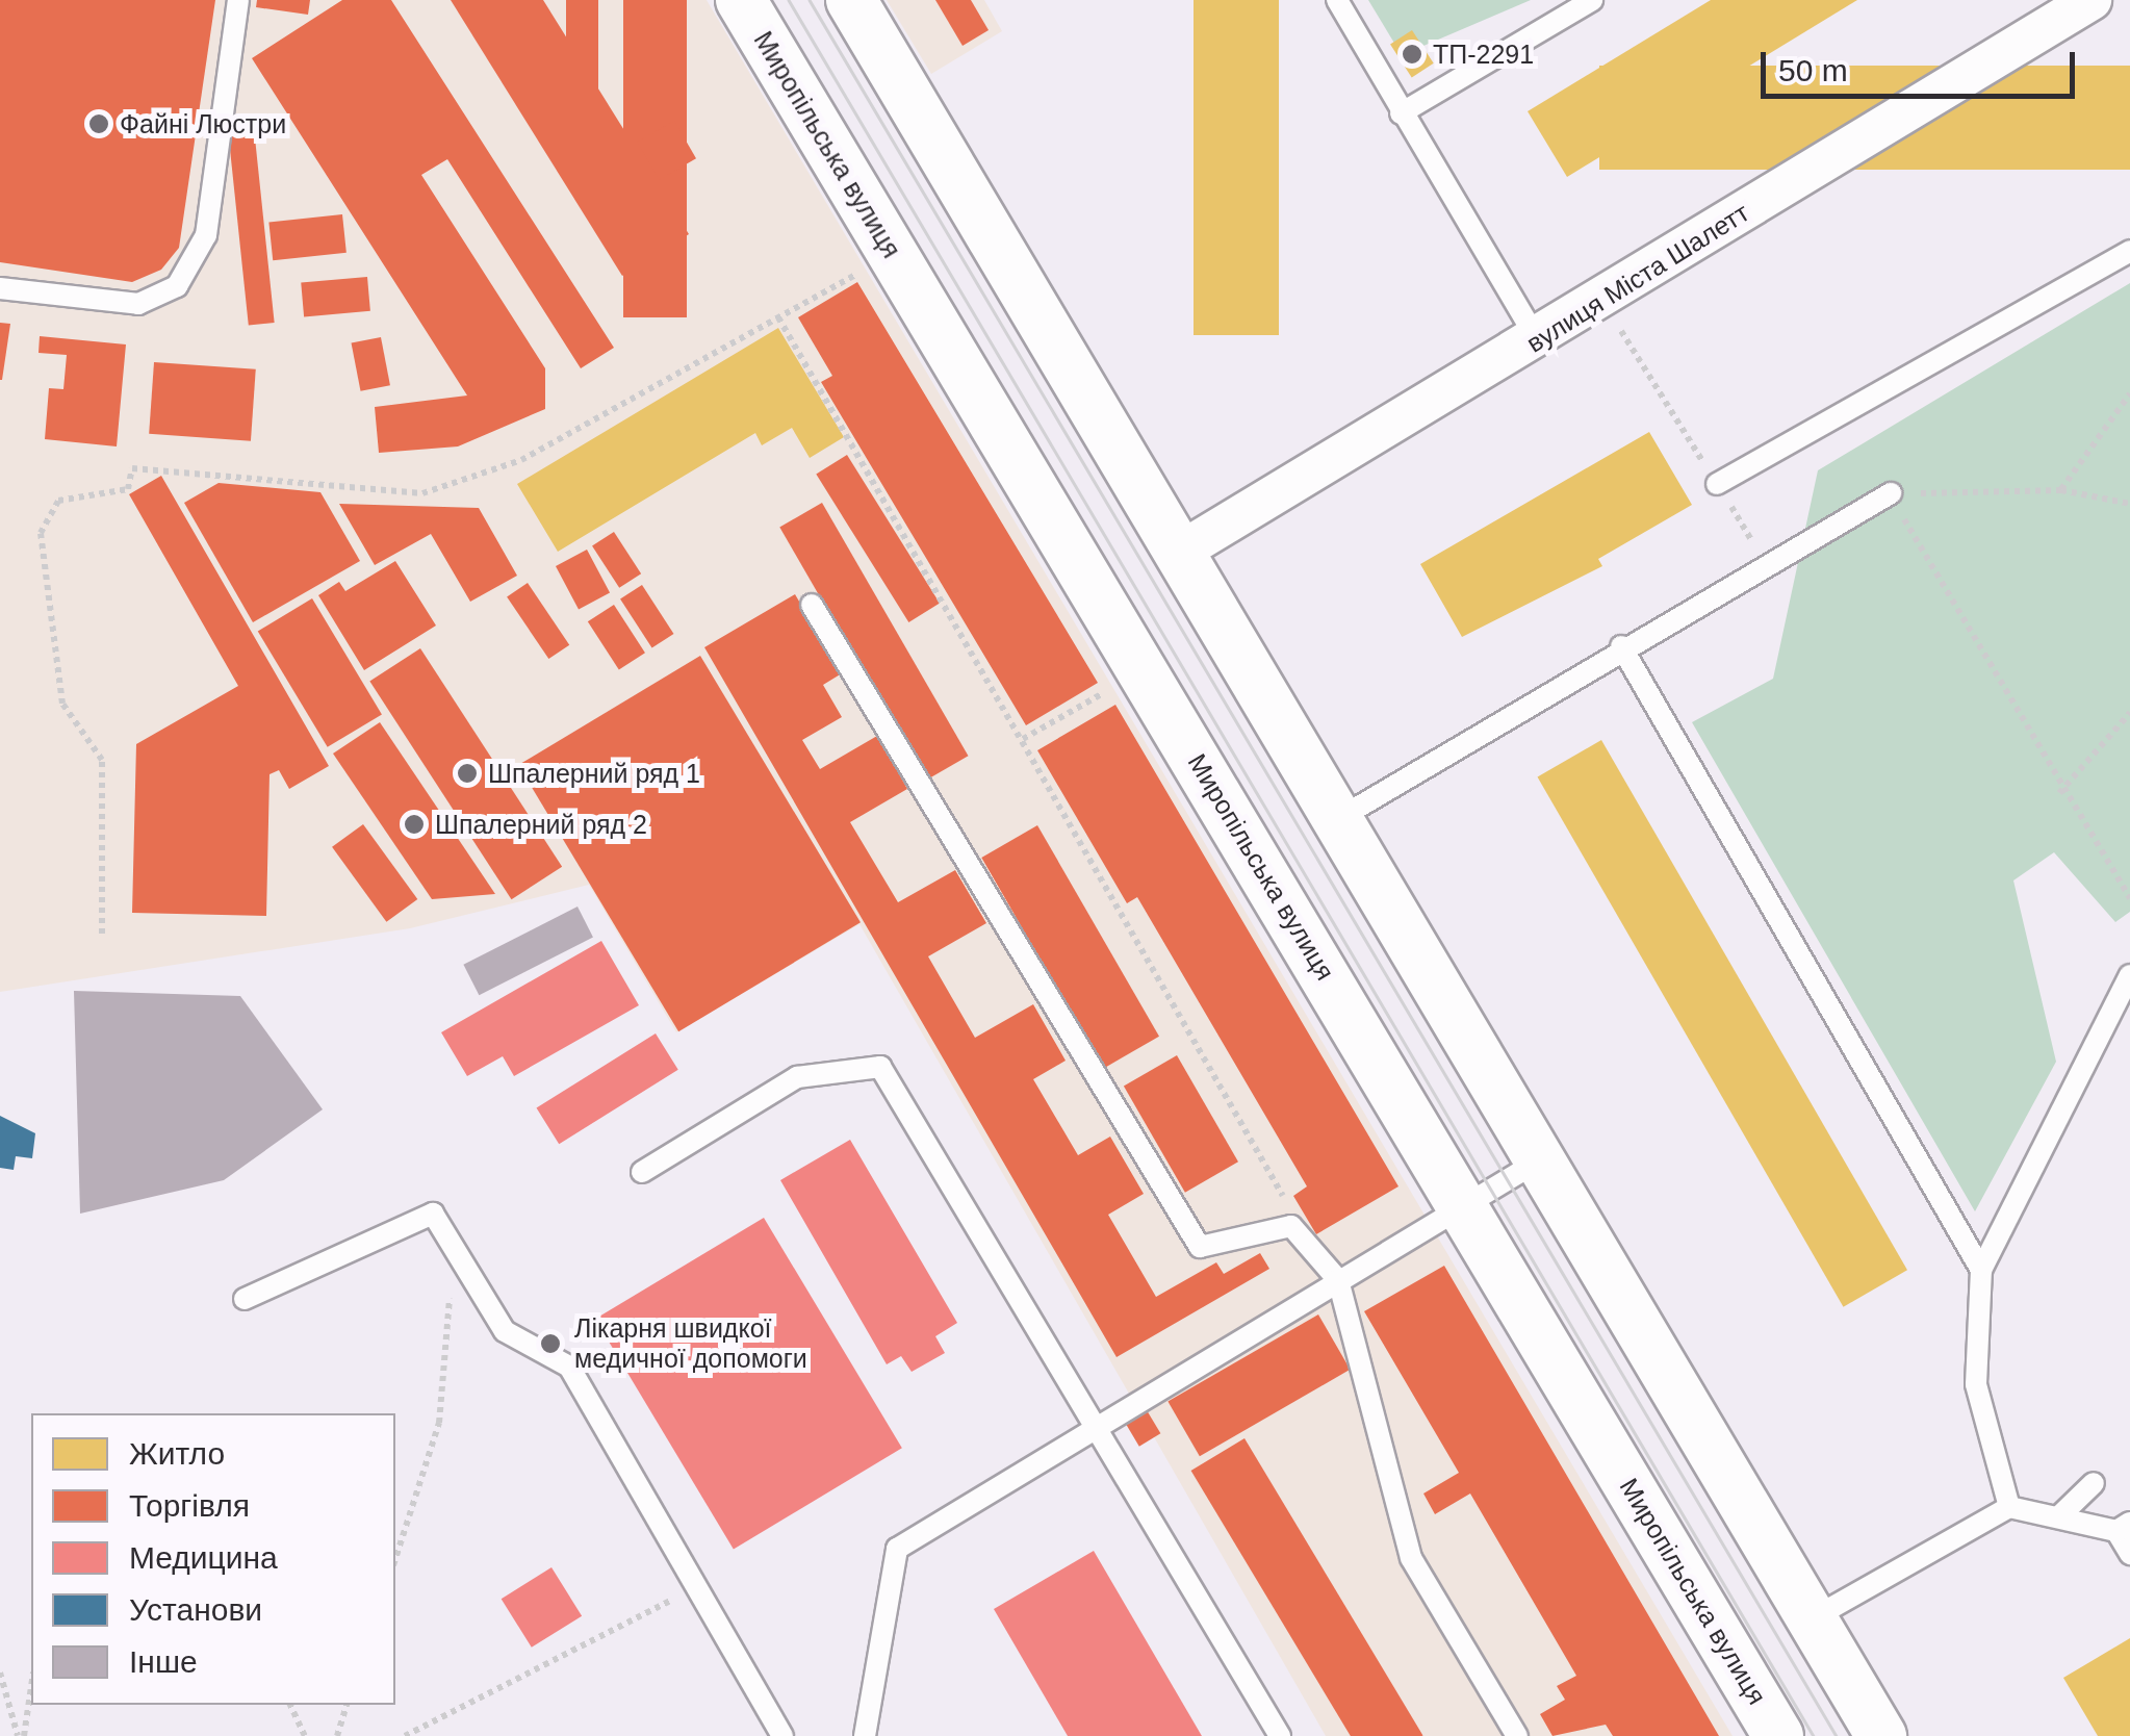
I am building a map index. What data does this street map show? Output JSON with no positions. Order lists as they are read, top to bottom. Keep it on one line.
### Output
{"streets":{"street":["Миропільська вулиця","вулиця Міста Шалетт"]},"places":["ТП-2291","Файні Люстри","Шпалерний ряд 1","Шпалерний ряд 2","Лікарня швидкої медичної допомоги"],"legend":["Житло","Торгівля","Медицина","Установи","Інше"],"scale_bar":"50 m"}
